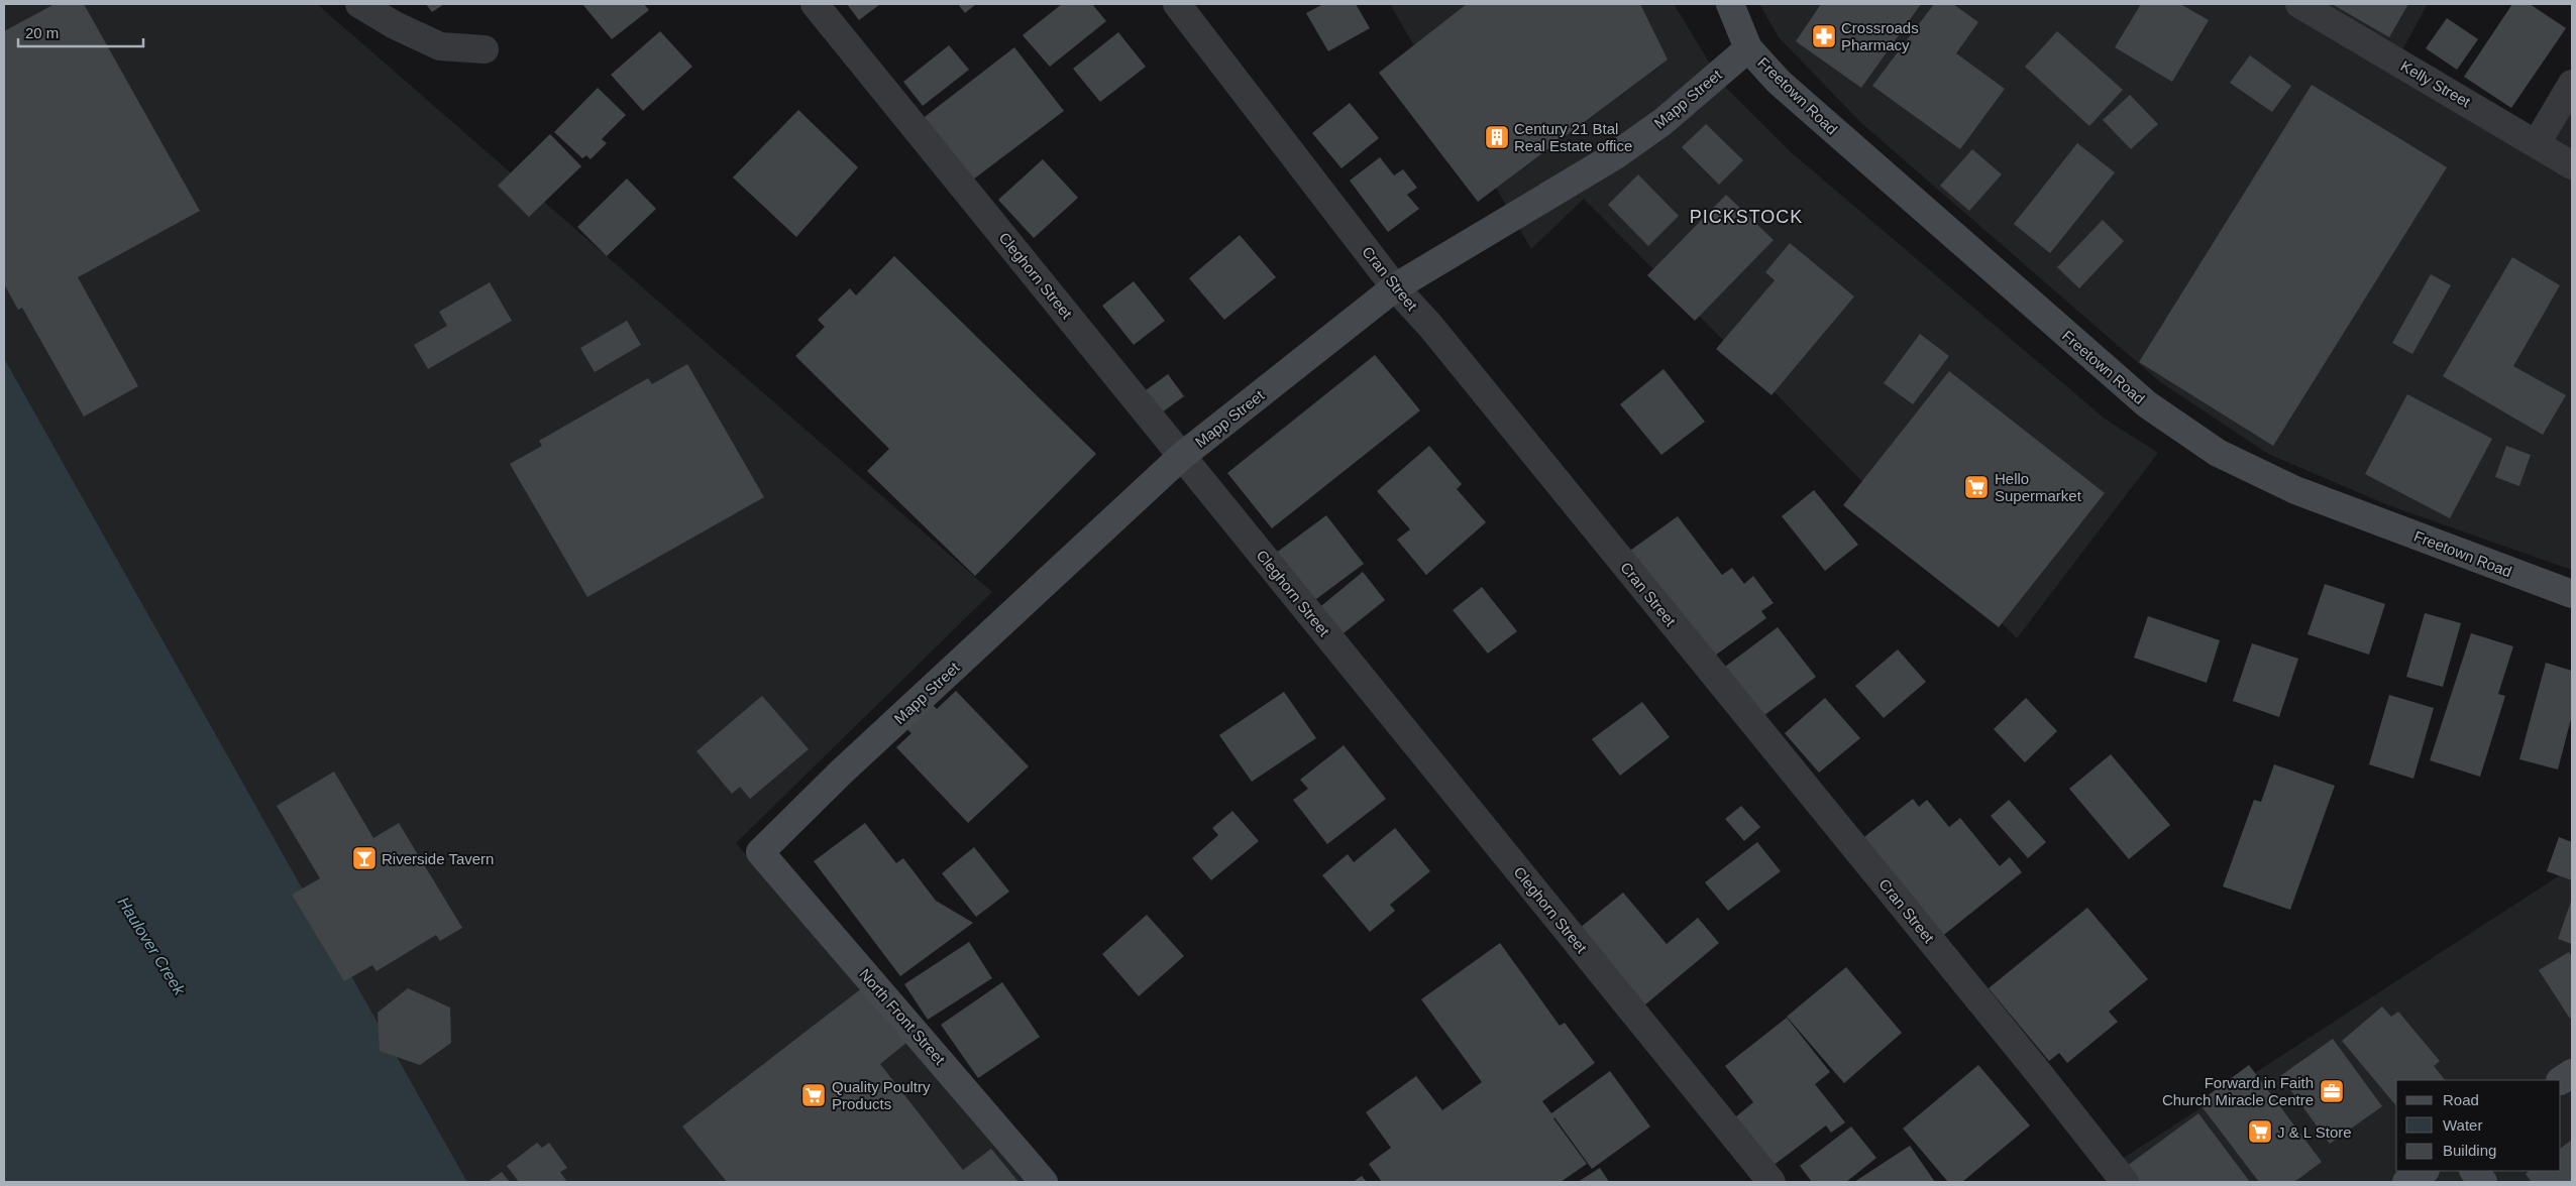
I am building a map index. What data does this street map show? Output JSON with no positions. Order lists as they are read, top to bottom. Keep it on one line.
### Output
{"streets":{"street":["Kelly Street","Freetown Road","Mapp Street","Cleghorn Street","Cran Street","North Front Street"]},"crossings":[["Freetown Road","Mapp Street"],["Mapp Street","Cleghorn Street"],["Mapp Street","Cran Street"],["Mapp Street","North Front Street"]],"districts":["PICKSTOCK"],"water":["Haulover Creek"],"places":{"pharmacy":["Crossroads Pharmacy"],"building":["Century 21 Btal Real Estate office"],"supermarket":["Hello Supermarket","Quality Poultry Products","J & L Store"],"bar":["Riverside Tavern"],"office":["Forward in Faith Church Miracle Centre"]},"legend":["Road","Water","Building"],"scale_bar":"20 m"}
